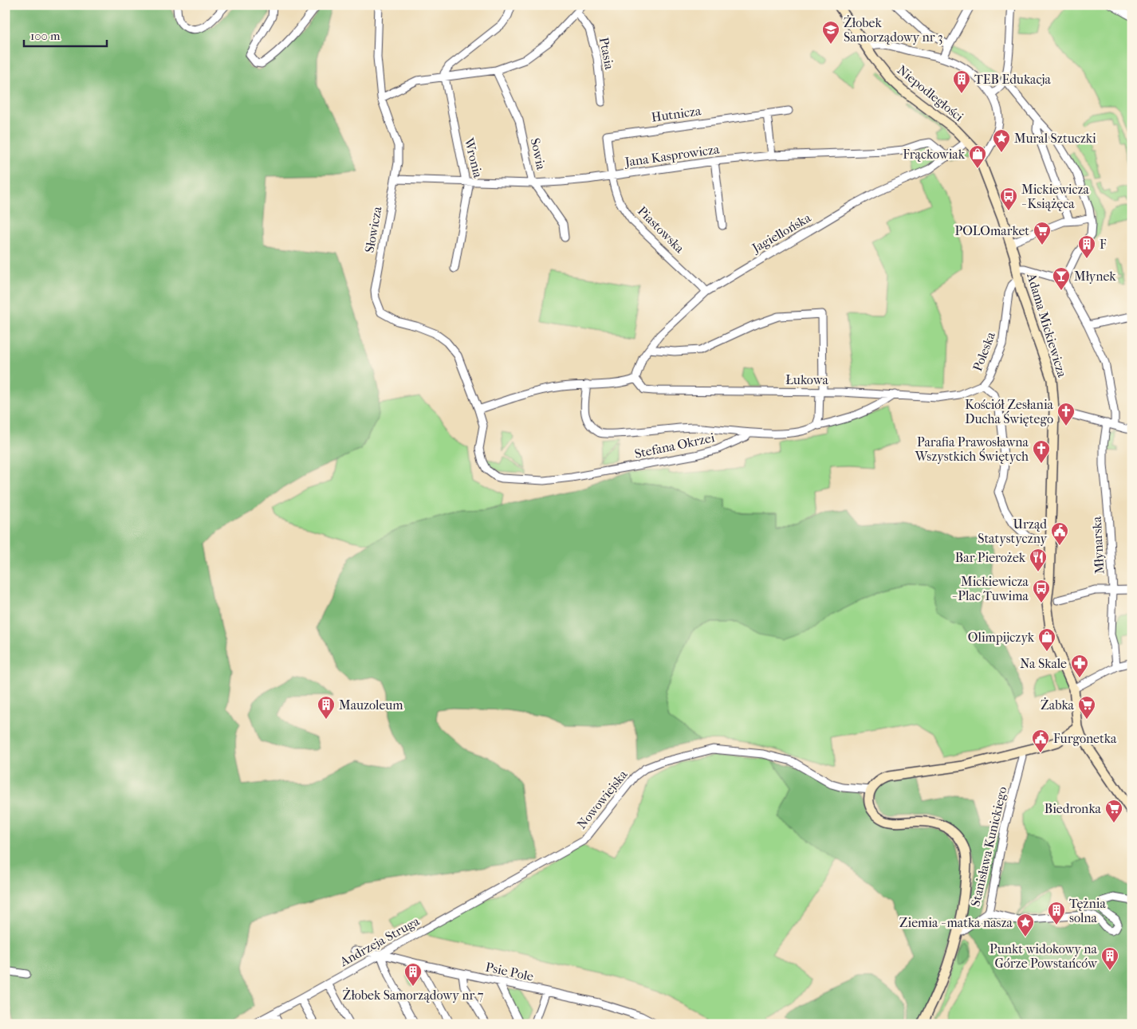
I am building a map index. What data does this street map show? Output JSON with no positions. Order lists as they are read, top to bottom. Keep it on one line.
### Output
{"streets":{"street":["Ptasia","Niepodległości","Hutnicza","Sowia","Jana Kasprowicza","Wronia","Słowicza","Piastowska","Jagiellońska","Adama Mickiewicza","Poleska","Łukowa","Stefana Okrzei","Młynarska","Nowowiejska","Stanisława Kunickiego","Andrzeja Struga","Psie Pole"]},"crossings":[["Niepodległości","Jagiellońska"],["Niepodległości","Adama Mickiewicza"],["Hutnicza","Jana Kasprowicza"],["Hutnicza","Piastowska"],["Sowia","Jana Kasprowicza"],["Jana Kasprowicza","Wronia"],["Jana Kasprowicza","Słowicza"],["Jana Kasprowicza","Piastowska"],["Jana Kasprowicza","Jagiellońska"],["Słowicza","Stefana Okrzei"],["Piastowska","Jagiellońska"],["Jagiellońska","Adama Mickiewicza"],["Jagiellońska","Łukowa"],["Adama Mickiewicza","Poleska"],["Poleska","Łukowa"],["Nowowiejska","Andrzeja Struga"],["Andrzeja Struga","Psie Pole"]],"places":{"school or university":["Żłobek Samorządowy nr 3"],"building":["TEB Edukacja","F","Mauzoleum","Tężnia solna","Punkt widokowy na Górze Powstańców","Żłobek Samorządowy nr 7"],"place":["Mural Sztuczki","Ziemia - matka nasza"],"shop":["Frąckowiak","Olimpijczyk"],"bus stop":["Mickiewicza - Książęca","Mickiewicza - Plac Tuwima"],"supermarket":["POLOmarket","Żabka","Biedronka"],"bar":["Młynek"],"church":["Kościół Zesłania Ducha Świętego","Parafia Prawosławna Wszystkich Świętych"],"public building":["Urząd Statystyczny","Furgonetka"],"restaurant":["Bar Pierożek"],"pharmacy":["Na Skale"]},"scale_bar":"100 m"}
